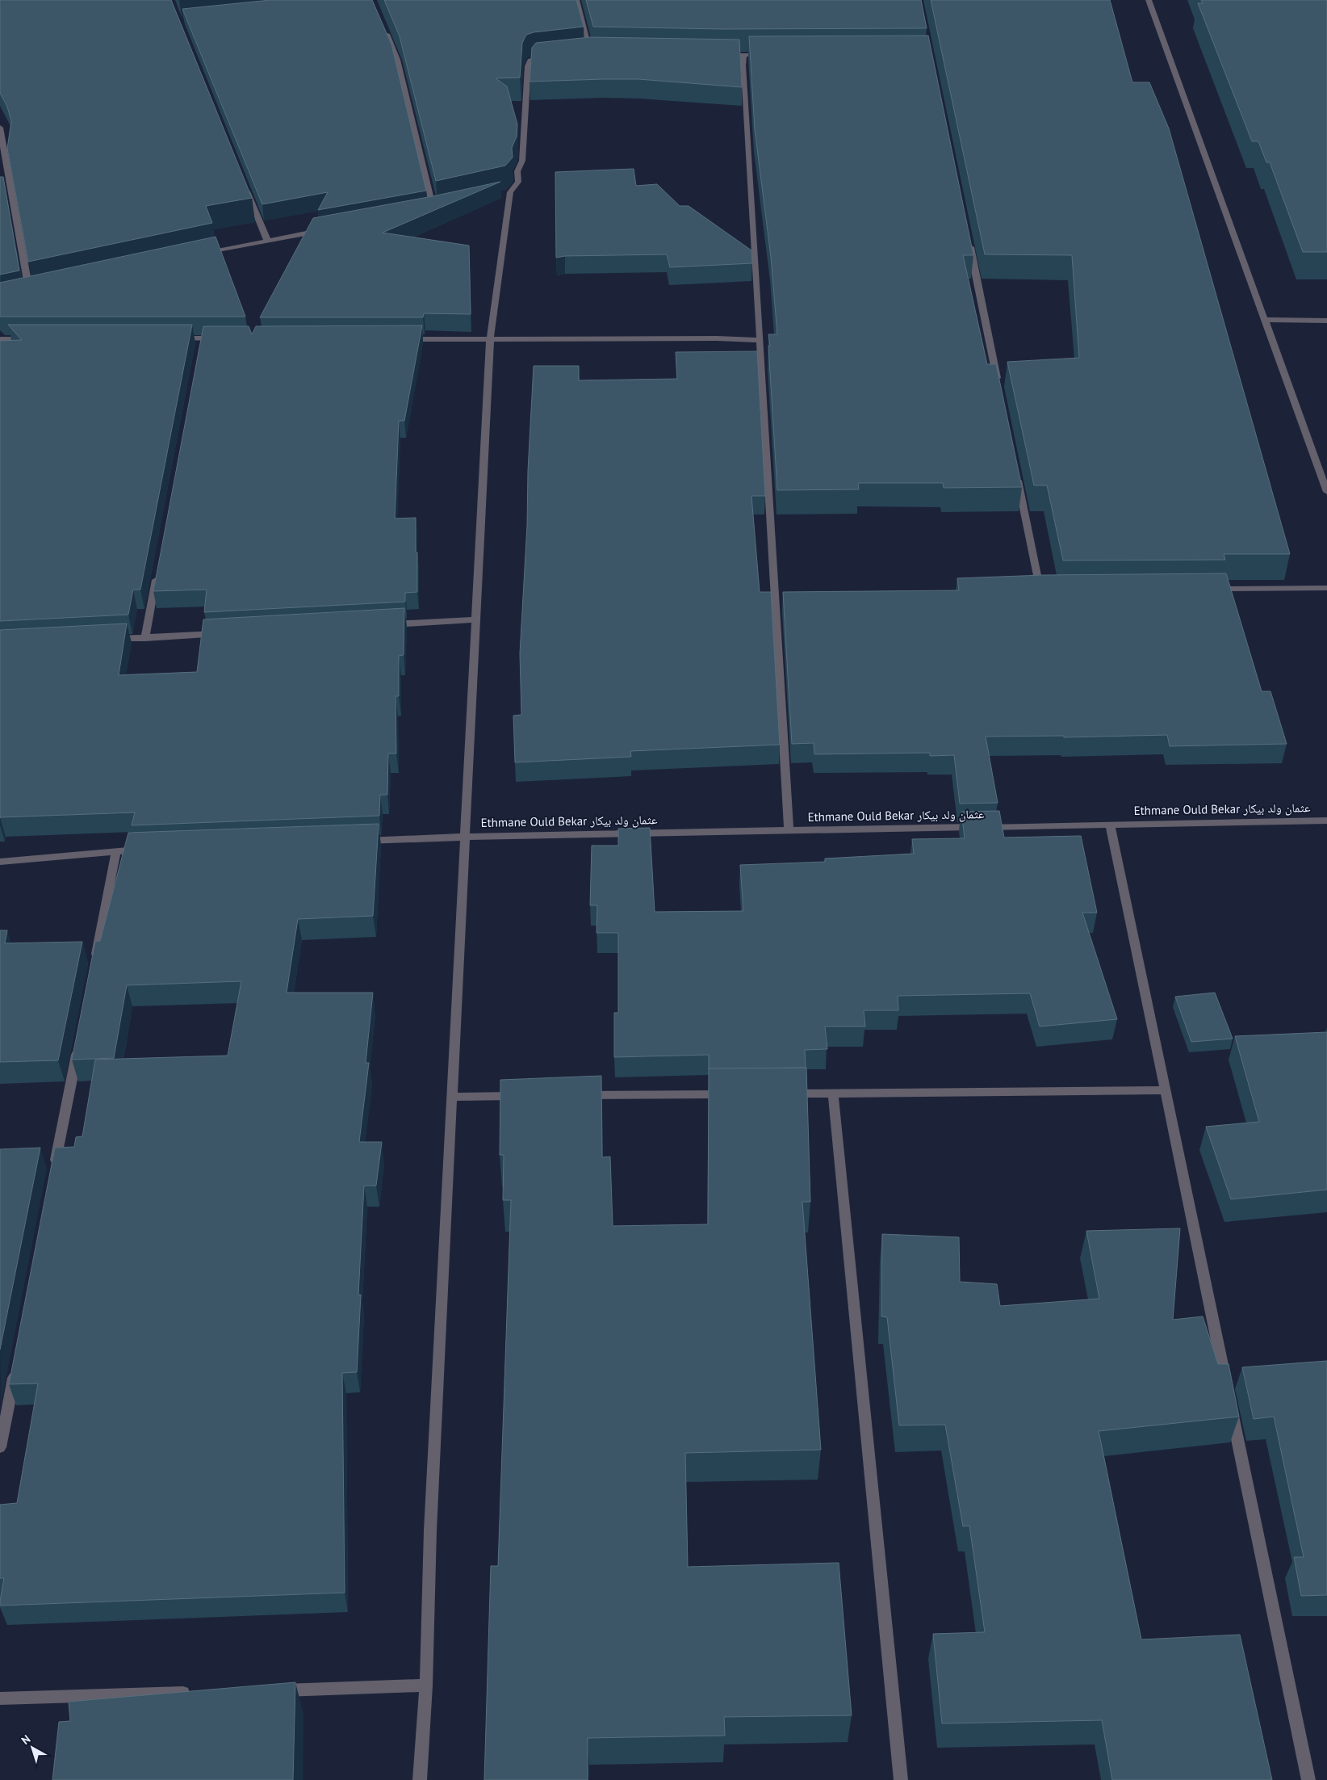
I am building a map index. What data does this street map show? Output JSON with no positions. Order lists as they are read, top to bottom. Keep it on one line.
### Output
{"streets":{"street":["Ethmane Ould Bekar عثمان ولد بيكار"]},"north":"top left"}
